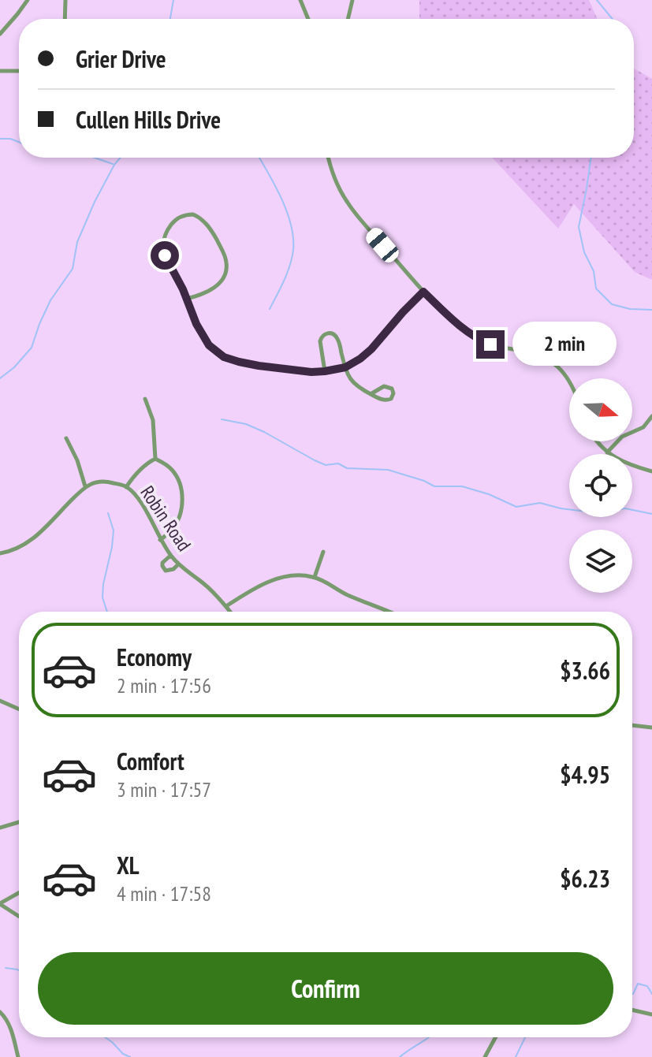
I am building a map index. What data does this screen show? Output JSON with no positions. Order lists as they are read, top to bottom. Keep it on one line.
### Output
{"streets":{"street":["Robin Road"]},"north":"right","page":{"banner":["Grier Drive","Cullen Hills Drive"],"bubble":"2 min","list":[{"name":"Economy","note":"2 min · 17:56","value":"$3.66"},{"name":"Comfort","note":"3 min · 17:57","value":"$4.95"},{"name":"XL","note":"4 min · 17:58","value":"$6.23"}],"buttons":"Confirm"}}
